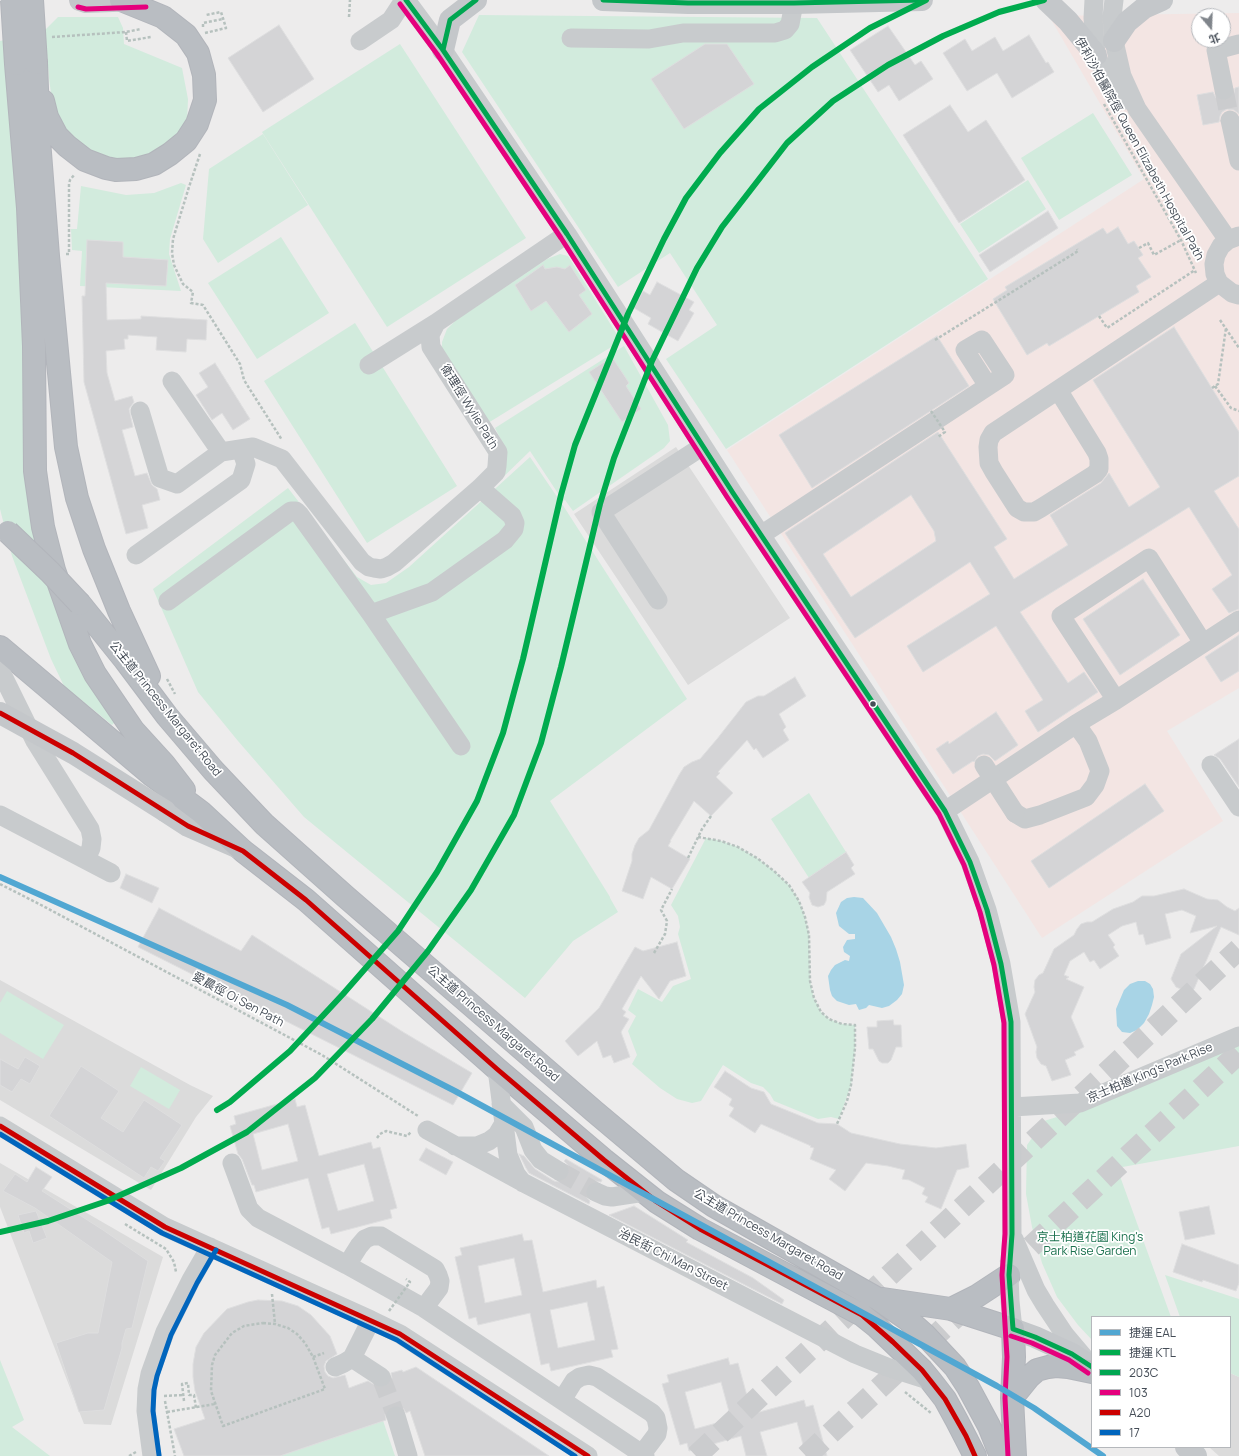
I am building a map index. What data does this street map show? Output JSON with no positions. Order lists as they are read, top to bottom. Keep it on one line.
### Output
{"streets":{"highway":["公主道 Princess Margaret Road"],"street":["衛理徑 Wylie Path","京士柏道 King's Park Rise","治民街 Chi Man Street"],"path":["伊利沙伯醫院徑 Queen Elizabeth Hospital Path","愛晨徑 Oi Sen Path"]},"crossings":[["公主道 Princess Margaret Road","治民街 Chi Man Street"]],"parks":["京士柏道花園 King's Park Rise Garden"],"lines":["metro line KTL","transit line 203C","transit line 103","transit line A20","metro line EAL","transit line 17"],"legend":["捷運 EAL","捷運 KTL","203C","103","A20","17"],"north":"bottom"}
